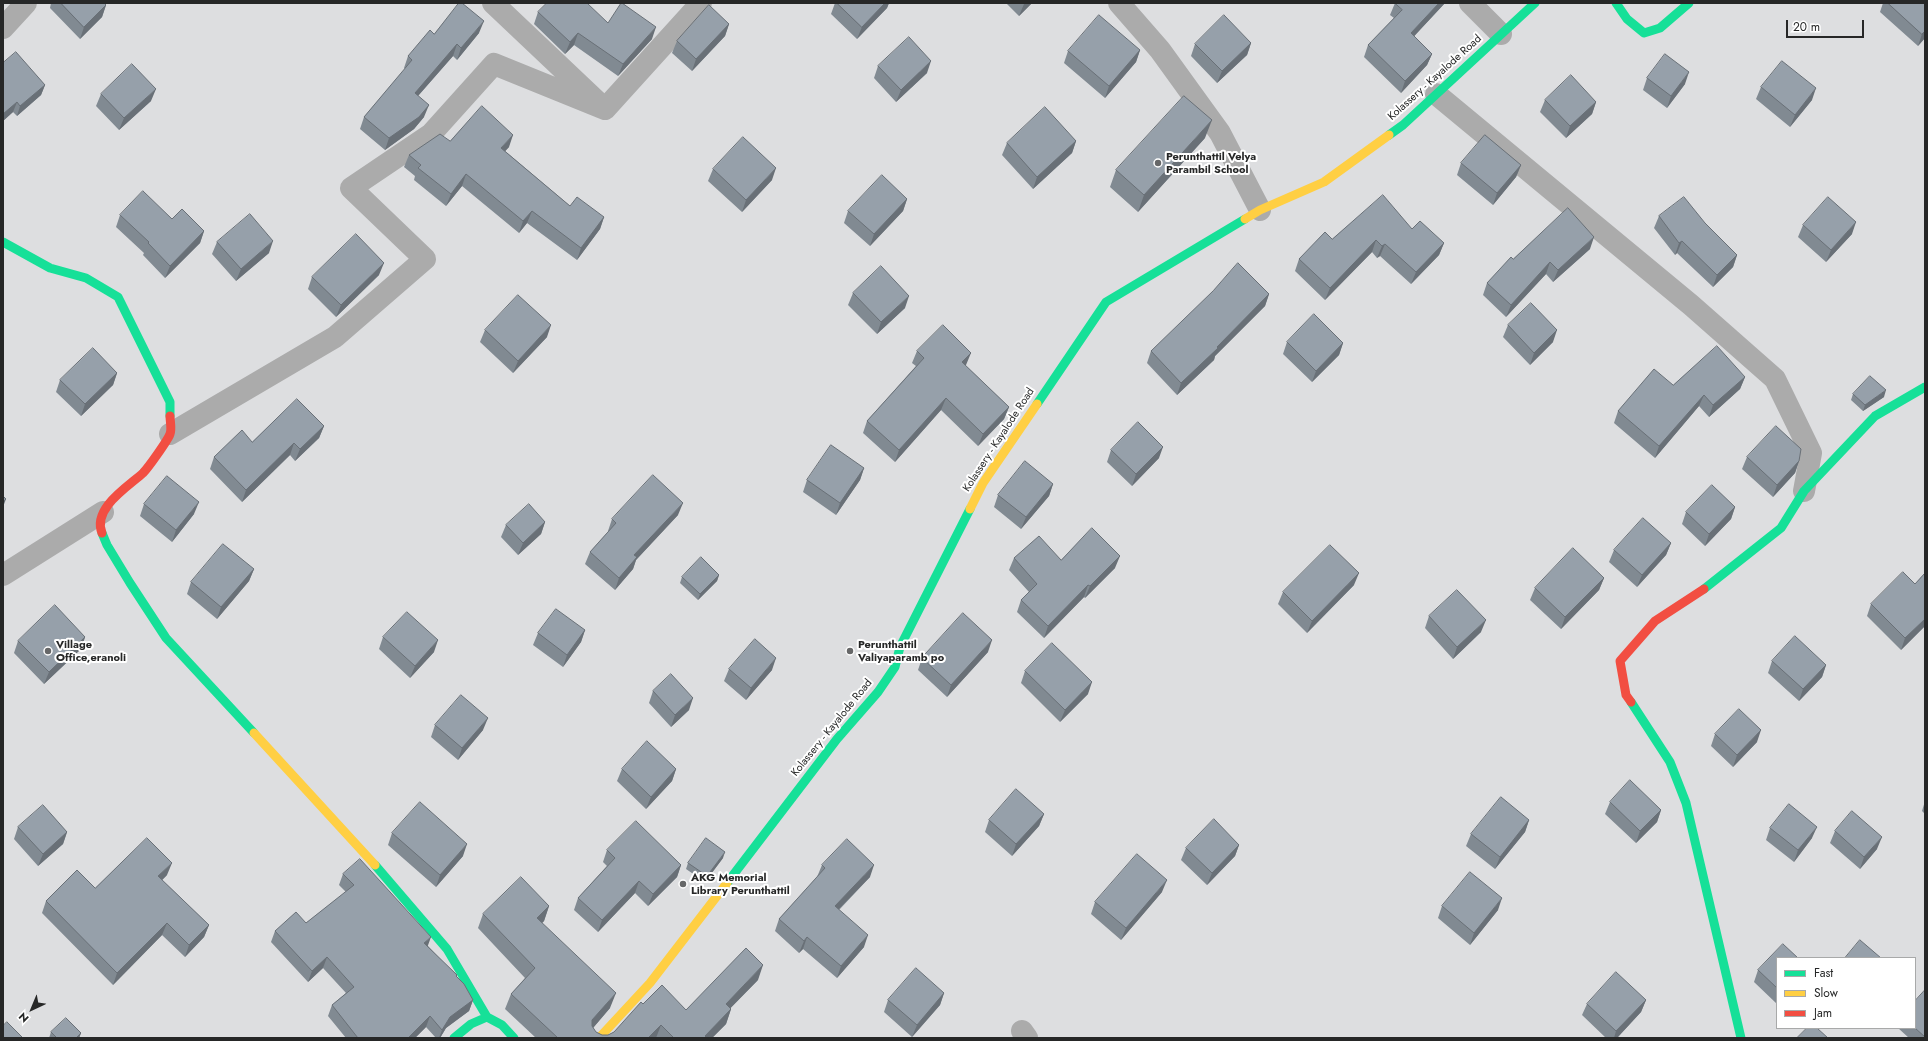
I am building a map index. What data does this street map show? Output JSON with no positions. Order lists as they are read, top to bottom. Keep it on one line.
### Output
{"streets":{"street":["Kolassery - Kayalode Road"]},"places":["Perunthattil Velya Parambil School","Village Office,eranoli","Perunthattil Valiyaparamb po","AKG Memorial Library Perunthattil"],"legend":["Fast","Slow","Jam"],"scale_bar":"20 m","north":"bottom left"}
